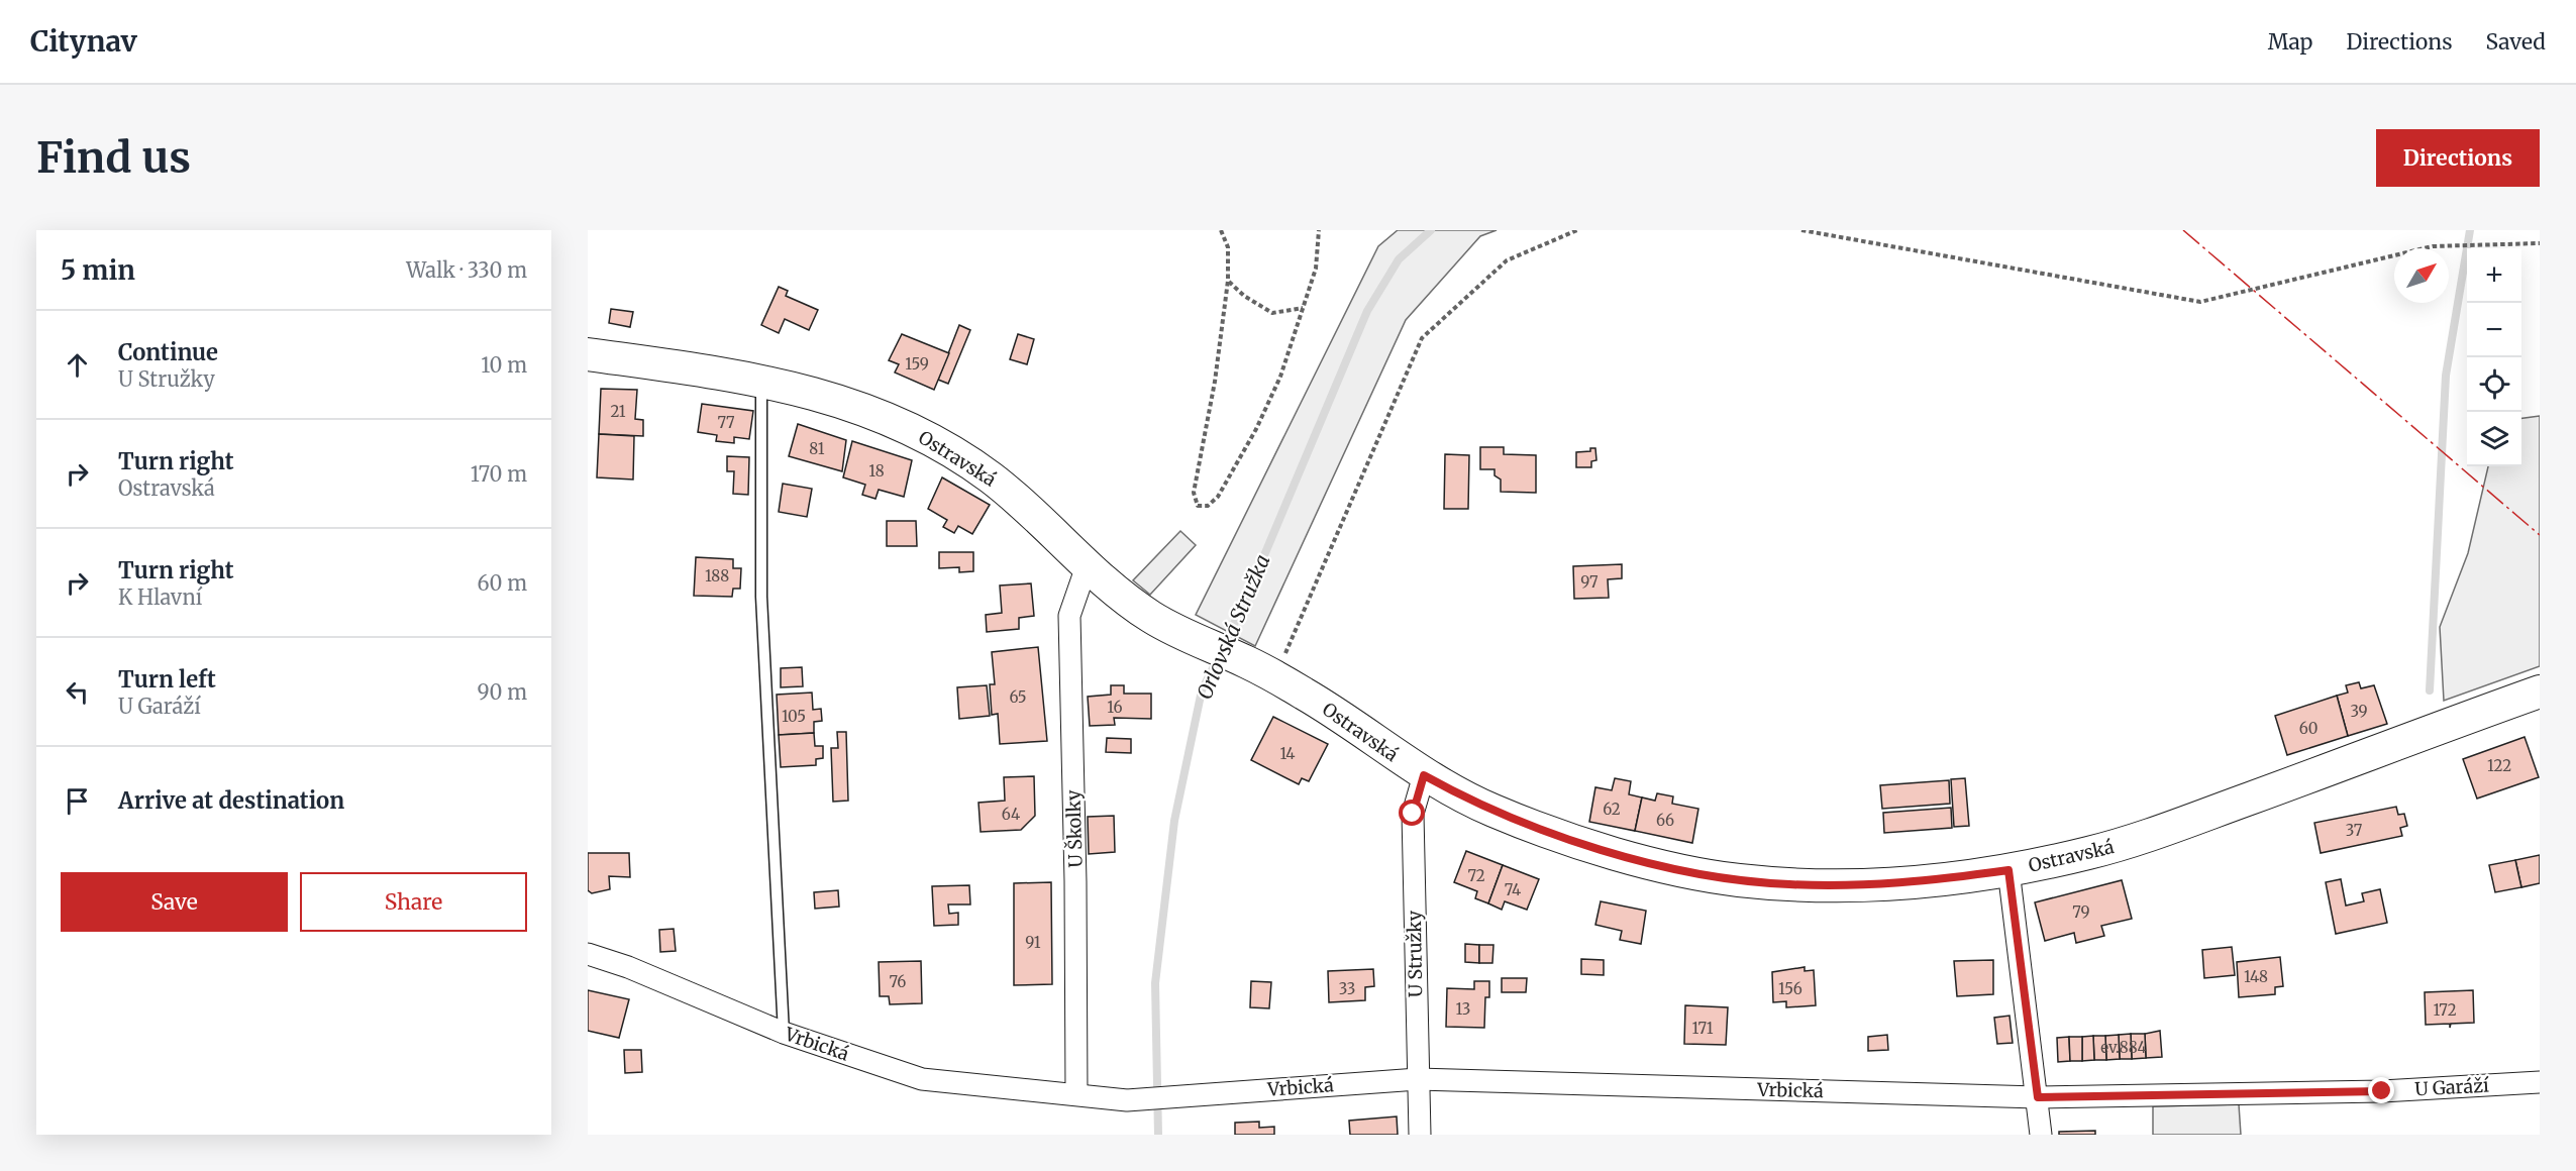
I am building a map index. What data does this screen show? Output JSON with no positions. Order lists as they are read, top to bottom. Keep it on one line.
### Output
{"streets":{"main road":["Ostravská"],"street":["U Školky","U Stružky","Vrbická","U Garáží"]},"crossings":[["Ostravská","U Školky"],["Ostravská","U Stružky"],["U Školky","Vrbická"],["U Stružky","Vrbická"],["Vrbická","U Garáží"]],"water":["Orlovská Stružka"],"house_numbers":["159","21","77","81","18","188","97","65","16","39","105","60","14","122","62","64","66","37","72","74","79","91","148","76","33","156","13","172","171","ev.884"],"north":"top right","page":{"header":"Citynav","nav":["Map","Directions","Saved"],"buttons":["Directions",["Save","Share"]],"title":"Find us","heading":["5 min","Walk · 330 m"],"map_buttons":["+","−"],"list":[["Continue","U Stružky","10 m"],["Turn right","Ostravská","170 m"],["Turn right","K Hlavní","60 m"],["Turn left","U Garáží","90 m"],"Arrive at destination"]}}
